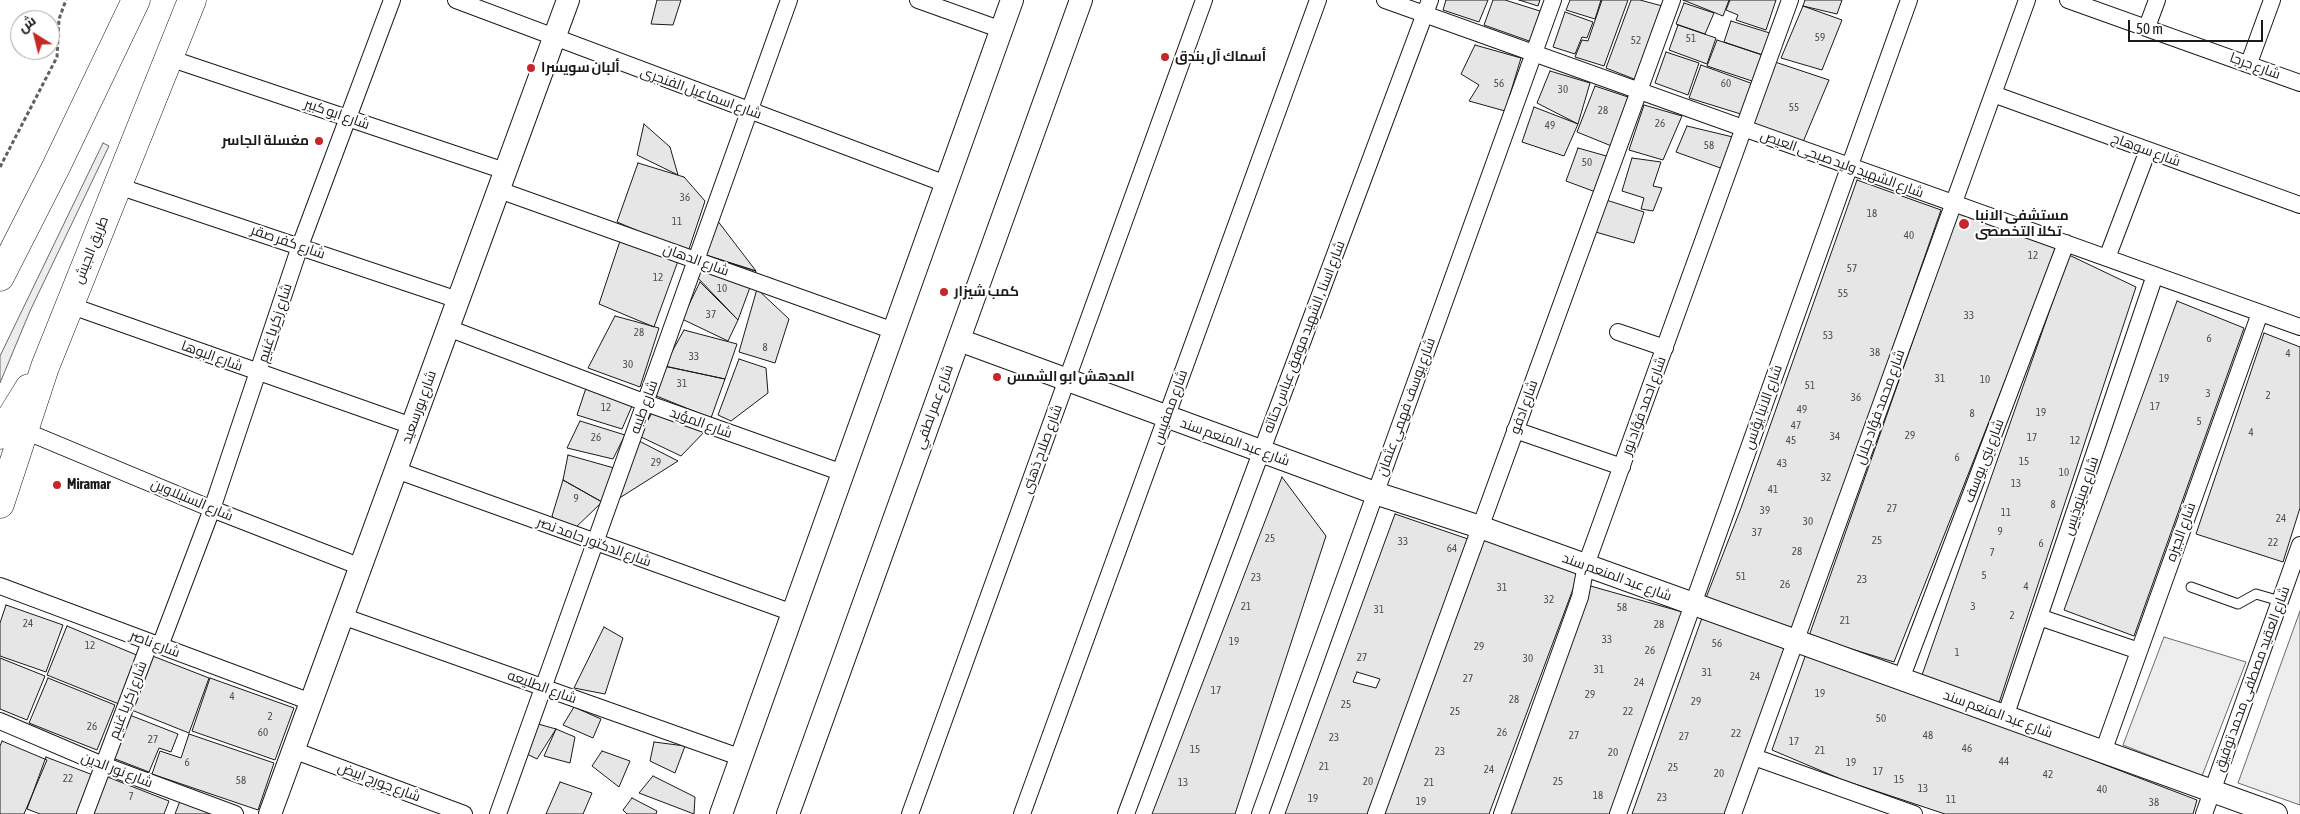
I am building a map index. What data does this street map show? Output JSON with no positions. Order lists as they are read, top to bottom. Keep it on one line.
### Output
{"streets":{"highway":["طريق الجيش"],"street":["شارع جرجا","شارع اسماعيل الفنجرى","شارع ابو كبير","شارع سوهاج","شارع الشهيد وليد صبحى العيص","شارع كفر صقر","شارع الدهان","شارع زكريا غنيم","شارع اسنا , الشهيد موفق عباس حتاته","شارع البوها","شارع احمد فؤاد نور","شارع بورسعيد","شارع طيبه","شارع عمر لطفي","شارع ممفيس","شارع يوسف فهمي عثمان","شارع ادفو","شارع الانبا يؤنس","شارع محمد فؤاد جلال","شارع المؤيد","شارع عبد المنعم سند","شارع صلاح ذهنى","شارع بنى يوسف","شارع مينوذيس","شارع السنبلاوين","شارع الجيزه","شارع الدكتور حامد نصر","شارع ناصر","شارع العقيد مصطفى محمد توفيق","شارع الطليعه","شارع نور الدين","شارع جورج ابيض"]},"crossings":[["شارع اسماعيل الفنجرى","شارع بورسعيد"],["شارع اسماعيل الفنجرى","شارع طيبه"],["شارع ابو كبير","طريق الجيش"],["شارع ابو كبير","شارع الدهان"],["شارع ابو كبير","شارع زكريا غنيم"],["شارع ابو كبير","شارع بورسعيد"],["شارع سوهاج","شارع محمد فؤاد جلال"],["شارع الشهيد وليد صبحى العيص","شارع اسنا , الشهيد موفق عباس حتاته"],["شارع الشهيد وليد صبحى العيص","شارع احمد فؤاد نور"],["شارع الشهيد وليد صبحى العيص","شارع يوسف فهمي عثمان"],["شارع الشهيد وليد صبحى العيص","شارع ادفو"],["شارع الشهيد وليد صبحى العيص","شارع الانبا يؤنس"],["شارع الشهيد وليد صبحى العيص","شارع محمد فؤاد جلال"],["شارع الشهيد وليد صبحى العيص","شارع بنى يوسف"],["شارع الشهيد وليد صبحى العيص","شارع مينوذيس"],["شارع الشهيد وليد صبحى العيص","شارع الجيزه"],["شارع كفر صقر","طريق الجيش"],["شارع كفر صقر","شارع زكريا غنيم"],["شارع كفر صقر","شارع بورسعيد"],["طريق الجيش","شارع البوها"],["طريق الجيش","شارع السنبلاوين"],["شارع الدهان","شارع بورسعيد"],["شارع الدهان","شارع طيبه"],["شارع زكريا غنيم","شارع البوها"],["شارع زكريا غنيم","شارع السنبلاوين"],["شارع زكريا غنيم","شارع ناصر"],["شارع زكريا غنيم","شارع نور الدين"],["شارع اسنا , الشهيد موفق عباس حتاته","شارع عبد المنعم سند"],["شارع البوها","شارع بورسعيد"],["شارع احمد فؤاد نور","شارع عبد المنعم سند"],["شارع بورسعيد","شارع المؤيد"],["شارع بورسعيد","شارع السنبلاوين"],["شارع بورسعيد","شارع الدكتور حامد نصر"],["شارع بورسعيد","شارع ناصر"],["شارع بورسعيد","شارع الطليعه"],["شارع بورسعيد","شارع جورج ابيض"],["شارع طيبه","شارع المؤيد"],["شارع طيبه","شارع الدكتور حامد نصر"],["شارع طيبه","شارع الطليعه"],["شارع عمر لطفي","شارع عبد المنعم سند"],["شارع ممفيس","شارع عبد المنعم سند"],["شارع يوسف فهمي عثمان","شارع عبد المنعم سند"],["شارع ادفو","شارع عبد المنعم سند"],["شارع الانبا يؤنس","شارع عبد المنعم سند"],["شارع محمد فؤاد جلال","شارع عبد المنعم سند"],["شارع عبد المنعم سند","شارع صلاح ذهنى"],["شارع عبد المنعم سند","شارع بنى يوسف"],["شارع عبد المنعم سند","شارع مينوذيس"],["شارع عبد المنعم سند","شارع الجيزه"],["شارع عبد المنعم سند","شارع العقيد مصطفى محمد توفيق"]],"places":["أسماك آل بندق","ألبان سويسرا","مغسلة الجاسر","مستشفى الانبا تكلا التخصصى","كمب شيزار","المدهش ابو الشمس","Miramar"],"house_numbers":["59","51","52","56","60","30","55","28","26","49","58","50","36","18","11","40","12","57","12","10","55","37","33","28","53","6","8","38","4","33","30","31","19","10","31","51","3","2","36","17","12","49","19","8","5","47","4","29","34","26","17","45","12","6","15","29","43","10","32","13","41","9","8","27","39","11","24","30","9","37","25","25","33","22","6","64","28","7","5","51","23","23","26","4","31","32","21","3","58","31","2","21","24","28","33","19","56","12","29","26","1","27","30","31","31","24","27","24","17","19","29","4","28","29","25","25","22","2","50","26","60","26","22","27","48","27","23","27","17","46","15","21","23","20","44","6","19","21","25","24","17","20","42","22","15","58","20","25","13","21","13","40","18","7","23","19","11","19","38"],"scale_bar":"50 m","north":"top left"}
